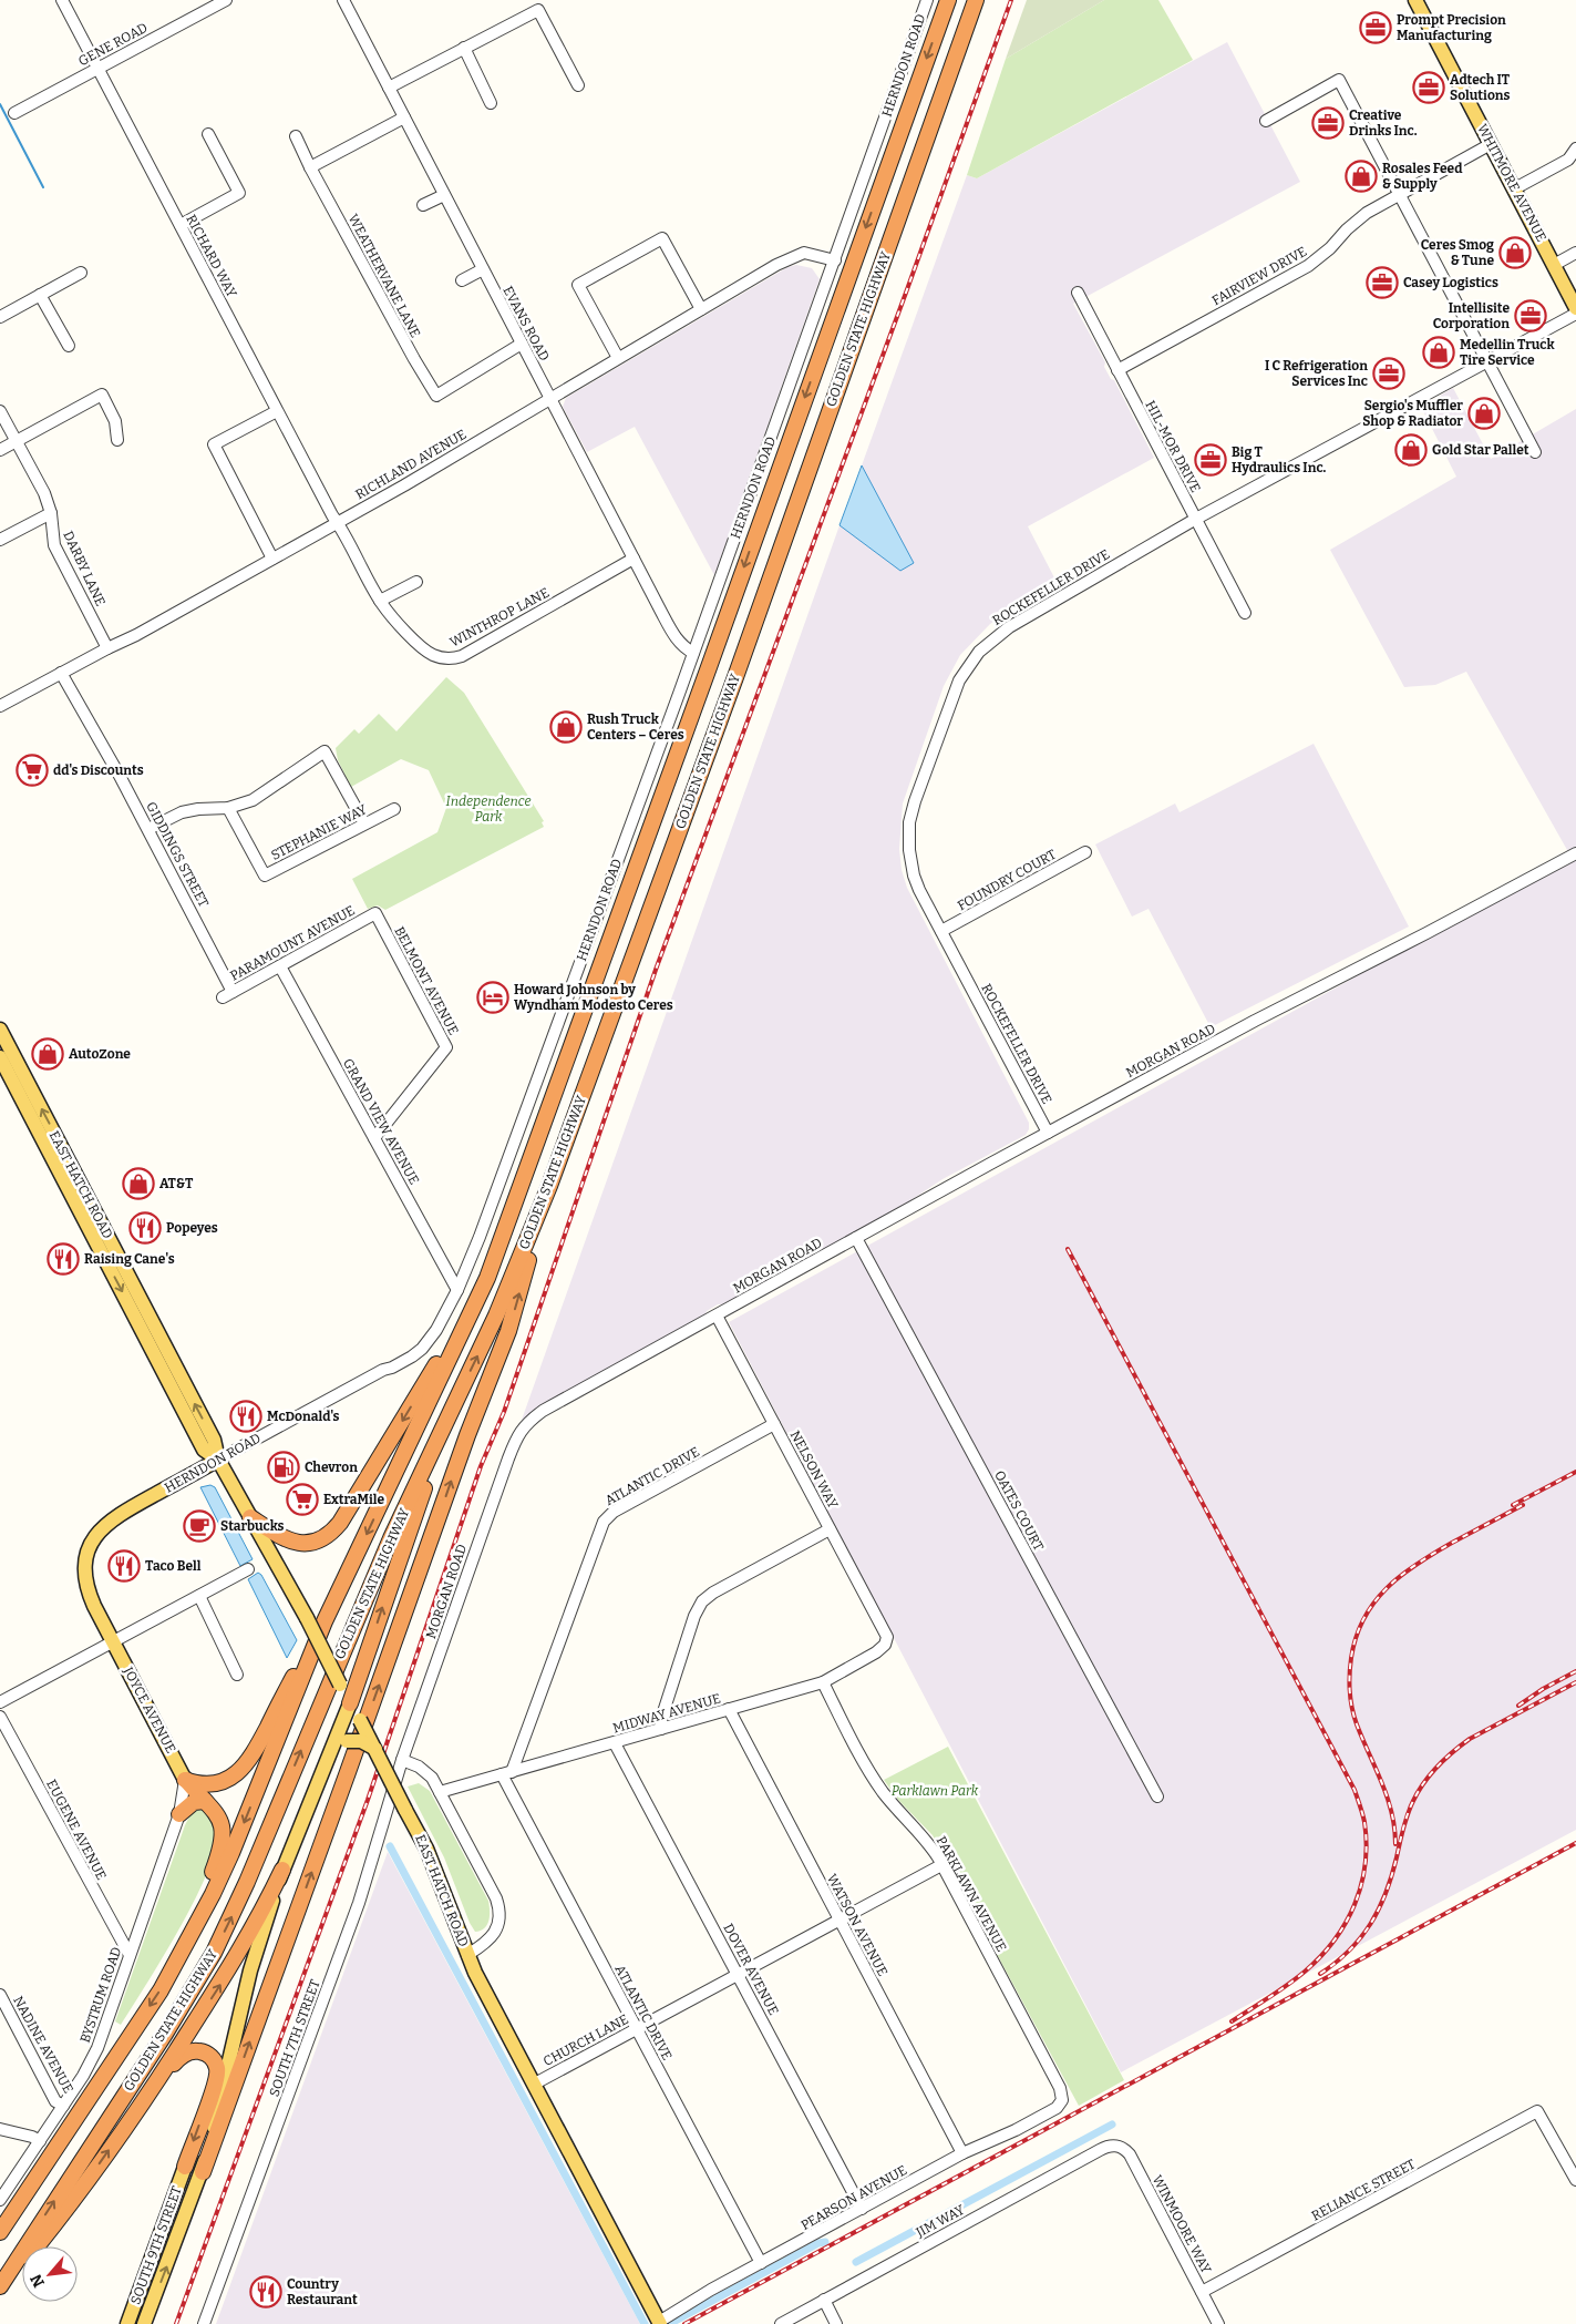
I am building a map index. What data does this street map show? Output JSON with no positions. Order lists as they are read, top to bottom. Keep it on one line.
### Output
{"streets":{"highway":["GOLDEN STATE HIGHWAY"],"main road":["HERNDON ROAD","WHITMORE AVENUE","EAST HATCH ROAD","JOYCE AVENUE","SOUTH 9TH STREET"],"street":["GENE ROAD","RICHARD WAY","WEATHERVANE LANE","FAIRVIEW DRIVE","EVANS ROAD","HIL-MOR DRIVE","RICHLAND AVENUE","DARBY LANE","ROCKEFELLER DRIVE","WINTHROP LANE","STEPHANIE WAY","GIDDINGS STREET","FOUNDRY COURT","PARAMOUNT AVENUE","BELMONT AVENUE","MORGAN ROAD","GRAND VIEW AVENUE","NELSON WAY","ATLANTIC DRIVE","OATES COURT","MIDWAY AVENUE","EUGENE AVENUE","PARKLAWN AVENUE","WATSON AVENUE","DOVER AVENUE","BYSTRUM ROAD","SOUTH 7TH STREET","CHURCH LANE","NADINE AVENUE","RELIANCE STREET","PEARSON AVENUE","JIM WAY","WINMOORE WAY"]},"crossings":[["GENE ROAD","RICHARD WAY"],["HERNDON ROAD","EVANS ROAD"],["HERNDON ROAD","RICHLAND AVENUE"],["HERNDON ROAD","GRAND VIEW AVENUE"],["HERNDON ROAD","EAST HATCH ROAD"],["HERNDON ROAD","JOYCE AVENUE"],["WHITMORE AVENUE","FAIRVIEW DRIVE"],["RICHARD WAY","RICHLAND AVENUE"],["RICHARD WAY","WINTHROP LANE"],["WEATHERVANE LANE","EVANS ROAD"],["FAIRVIEW DRIVE","HIL-MOR DRIVE"],["EVANS ROAD","RICHLAND AVENUE"],["EVANS ROAD","WINTHROP LANE"],["HIL-MOR DRIVE","ROCKEFELLER DRIVE"],["RICHLAND AVENUE","DARBY LANE"],["RICHLAND AVENUE","WINTHROP LANE"],["RICHLAND AVENUE","GIDDINGS STREET"],["ROCKEFELLER DRIVE","FOUNDRY COURT"],["ROCKEFELLER DRIVE","MORGAN ROAD"],["GIDDINGS STREET","PARAMOUNT AVENUE"],["PARAMOUNT AVENUE","BELMONT AVENUE"],["PARAMOUNT AVENUE","GRAND VIEW AVENUE"],["BELMONT AVENUE","GRAND VIEW AVENUE"],["MORGAN ROAD","NELSON WAY"],["MORGAN ROAD","OATES COURT"],["MORGAN ROAD","SOUTH 7TH STREET"],["EAST HATCH ROAD","CHURCH LANE"],["EAST HATCH ROAD","PEARSON AVENUE"],["EAST HATCH ROAD","SOUTH 9TH STREET"],["NELSON WAY","ATLANTIC DRIVE"],["NELSON WAY","MIDWAY AVENUE"],["ATLANTIC DRIVE","MIDWAY AVENUE"],["ATLANTIC DRIVE","CHURCH LANE"],["ATLANTIC DRIVE","PEARSON AVENUE"],["JOYCE AVENUE","BYSTRUM ROAD"],["MIDWAY AVENUE","PARKLAWN AVENUE"],["MIDWAY AVENUE","WATSON AVENUE"],["MIDWAY AVENUE","DOVER AVENUE"],["EUGENE AVENUE","BYSTRUM ROAD"],["PARKLAWN AVENUE","CHURCH LANE"],["PARKLAWN AVENUE","PEARSON AVENUE"],["WATSON AVENUE","CHURCH LANE"],["WATSON AVENUE","PEARSON AVENUE"],["DOVER AVENUE","CHURCH LANE"],["DOVER AVENUE","PEARSON AVENUE"],["BYSTRUM ROAD","NADINE AVENUE"],["RELIANCE STREET","WINMOORE WAY"],["JIM WAY","WINMOORE WAY"]],"parks":["Independence Park","Parklawn Park"],"places":{"office":["Prompt Precision Manufacturing","Adtech IT Solutions","Creative Drinks Inc.","Casey Logistics","Intellisite Corporation","I C Refrigeration Services Inc","Big T Hydraulics Inc."],"shop":["Rosales Feed & Supply","Ceres Smog & Tune","Medellin Truck Tire Service","Sergio's Muffler Shop & Radiator","Gold Star Pallet","Rush Truck Centers – Ceres","AutoZone","AT&T"],"supermarket":["dd's Discounts","ExtraMile"],"hotel":["Howard Johnson by Wyndham Modesto Ceres"],"restaurant":["Popeyes","Raising Cane's","McDonald's","Taco Bell","Country Restaurant"],"fuel station":["Chevron"],"cafe":["Starbucks"]},"north":"bottom left"}
